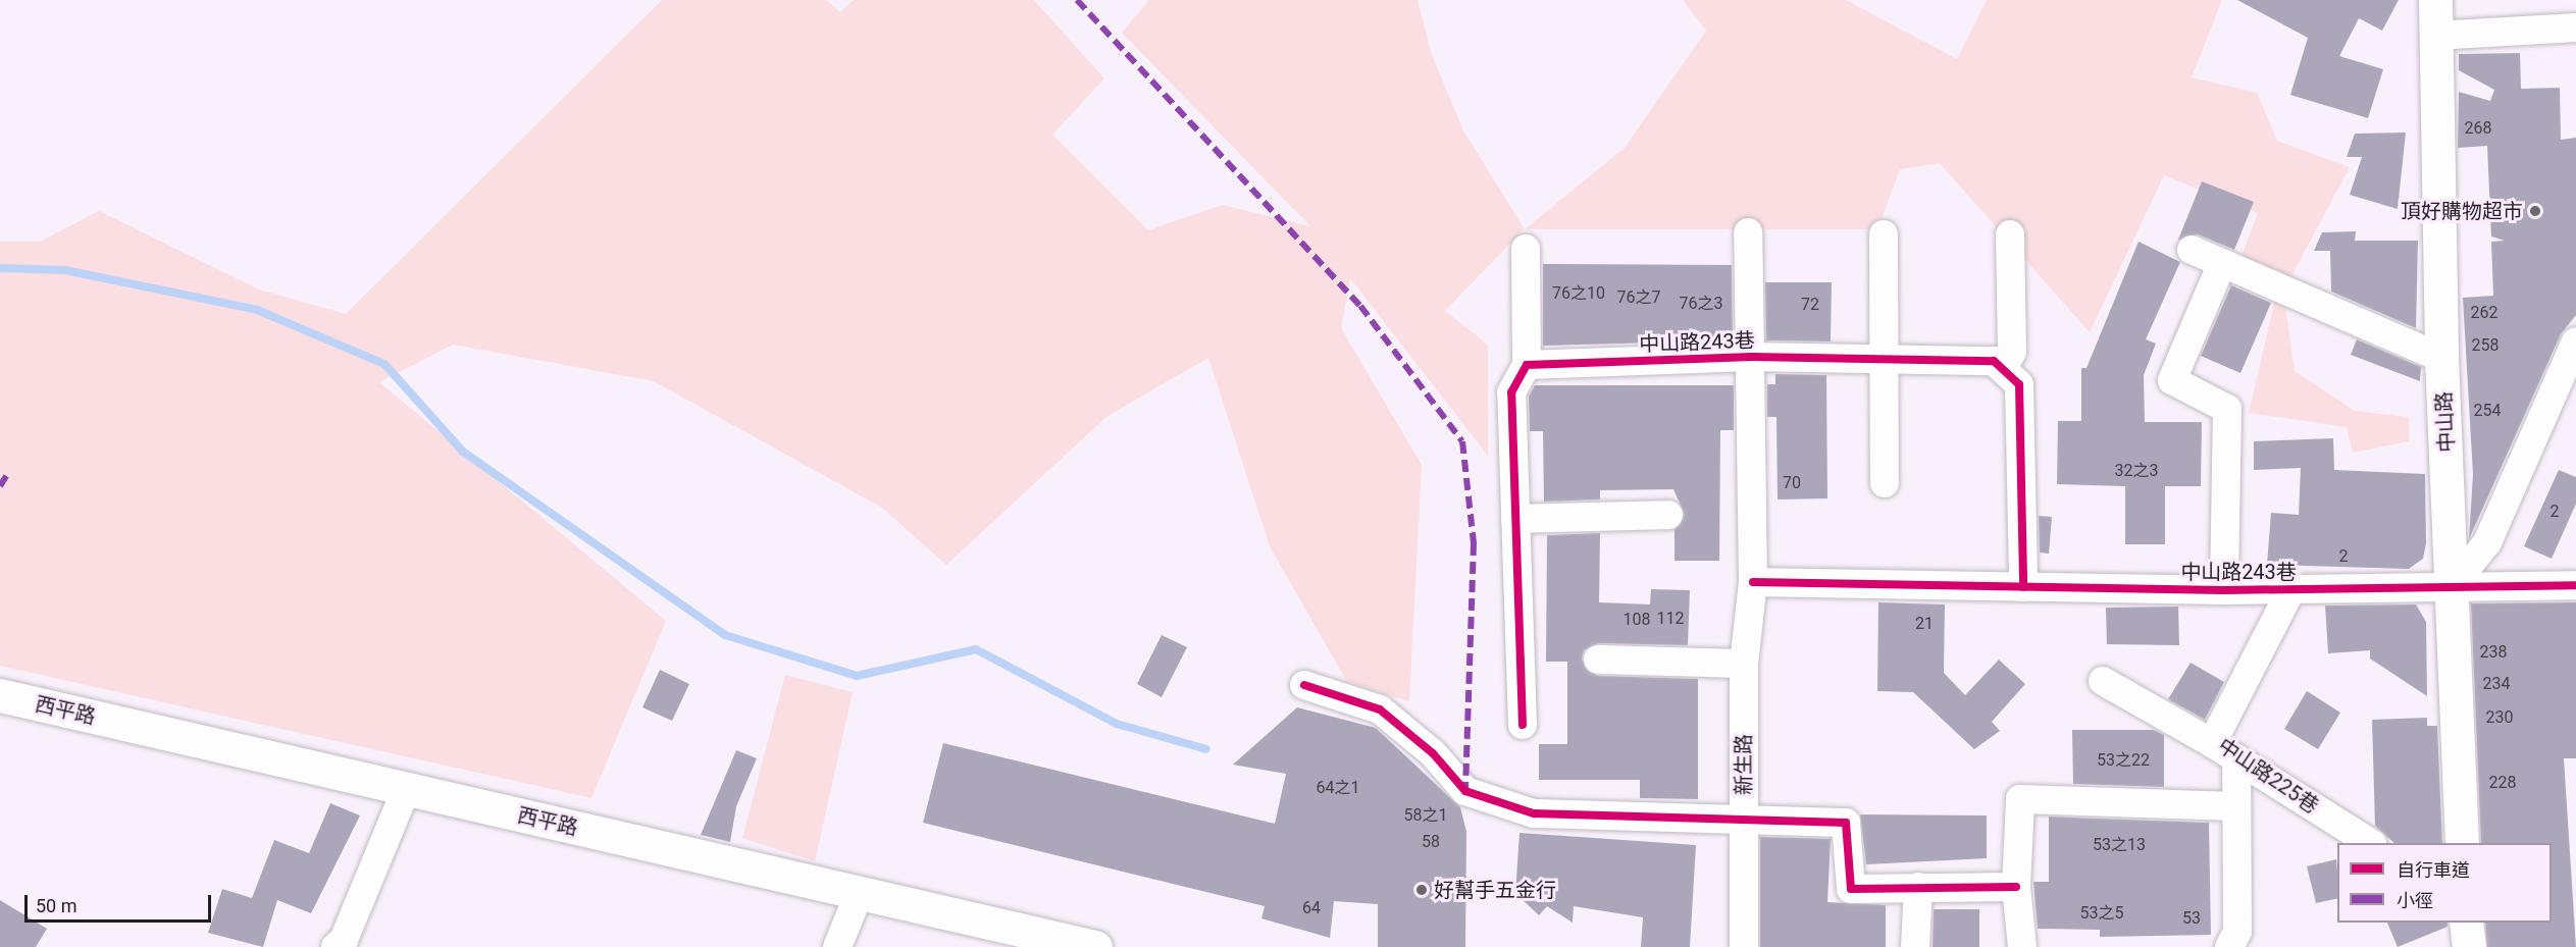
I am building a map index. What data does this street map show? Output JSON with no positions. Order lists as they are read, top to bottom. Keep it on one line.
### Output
{"streets":{"main road":["中山路","西平路"],"street":["中山路243巷","新生路","中山路225巷"]},"crossings":[["中山路243巷","中山路"],["中山路243巷","新生路"],["中山路243巷","中山路225巷"]],"places":["頂好購物超市","好幫手五金行"],"house_numbers":["268","76之10","76之7","76之3","72","262","258","254","32之3","70","2","2","112","108","21","238","234","230","53之22","228","64之1","58之1","58","53之13","64","53之5","53"],"legend":["自行車道","小徑"],"scale_bar":"50 m"}
